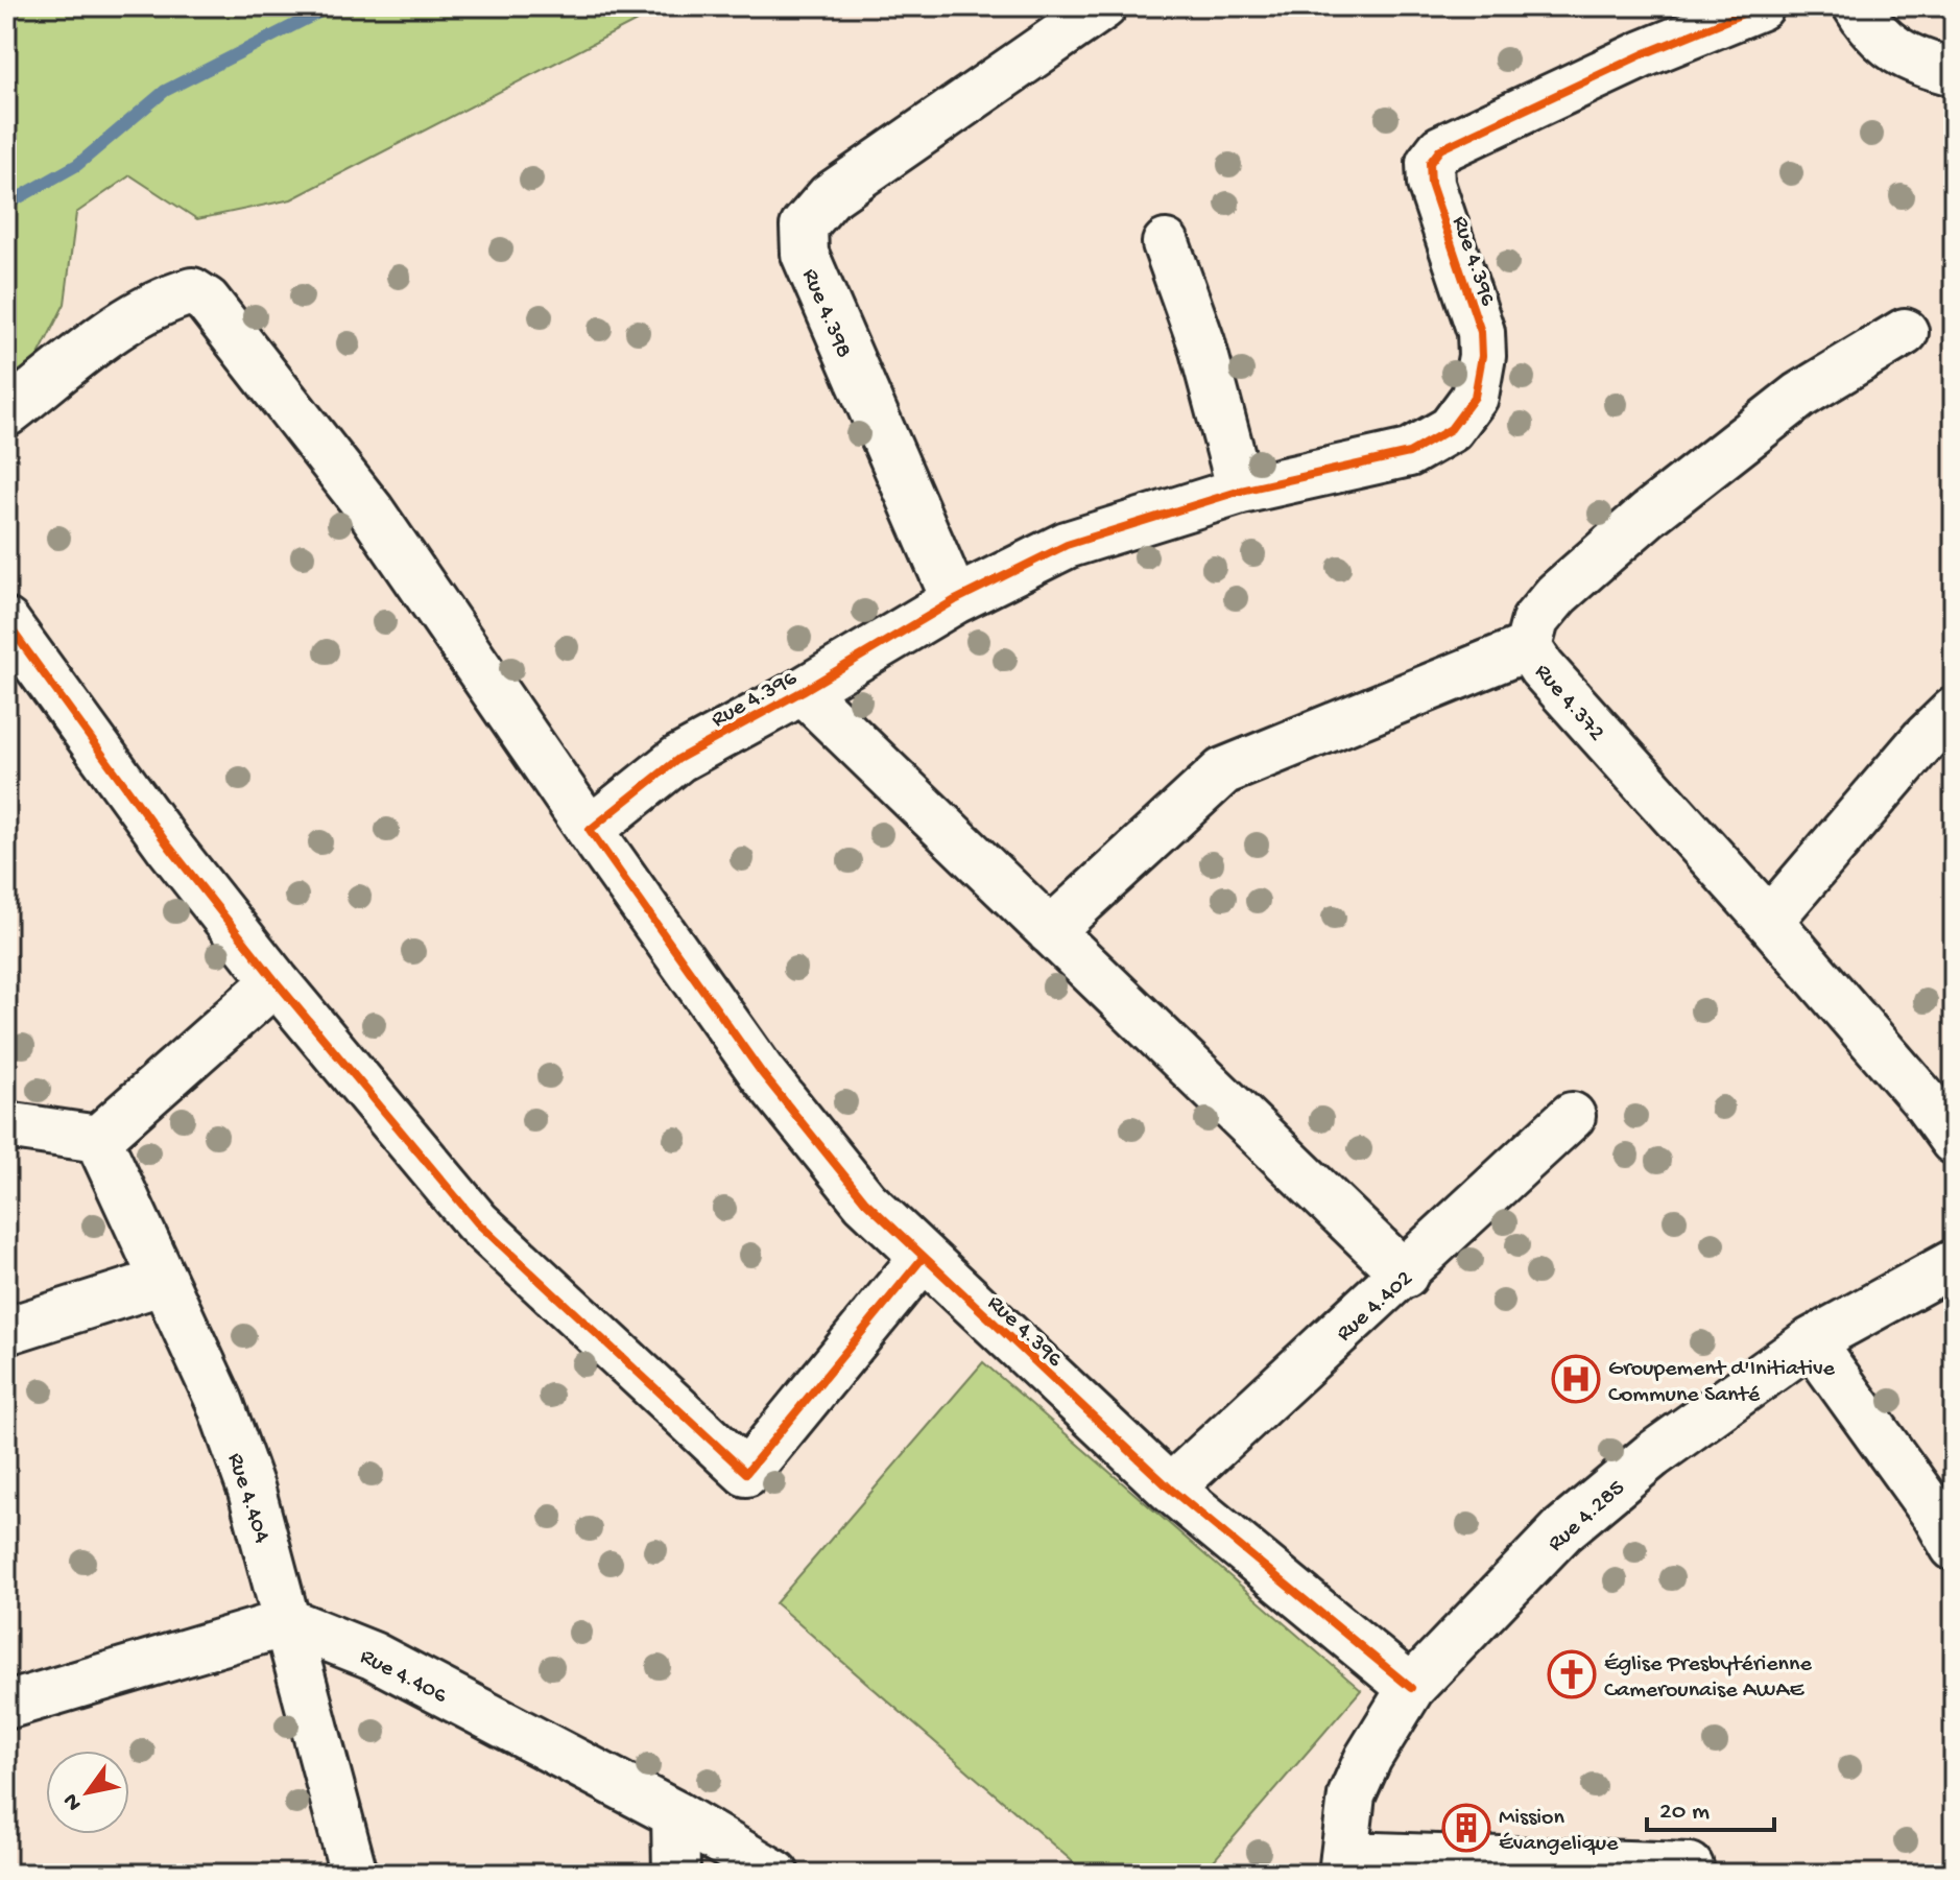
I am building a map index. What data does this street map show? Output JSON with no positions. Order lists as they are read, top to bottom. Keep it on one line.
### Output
{"streets":{"street":["Rue 4.396","Rue 4.398","Rue 4.372","Rue 4.402","Rue 4.404","Rue 4.285","Rue 4.406"]},"crossings":[["Rue 4.396","Rue 4.398"],["Rue 4.396","Rue 4.402"],["Rue 4.396","Rue 4.285"],["Rue 4.404","Rue 4.406"]],"places":{"hospital":["Groupement d'Initiative Commune Santé"],"church":["Église Presbytérienne Camerounaise AWAE"],"building":["Mission Évangelique"]},"scale_bar":"20 m","north":"bottom left"}
